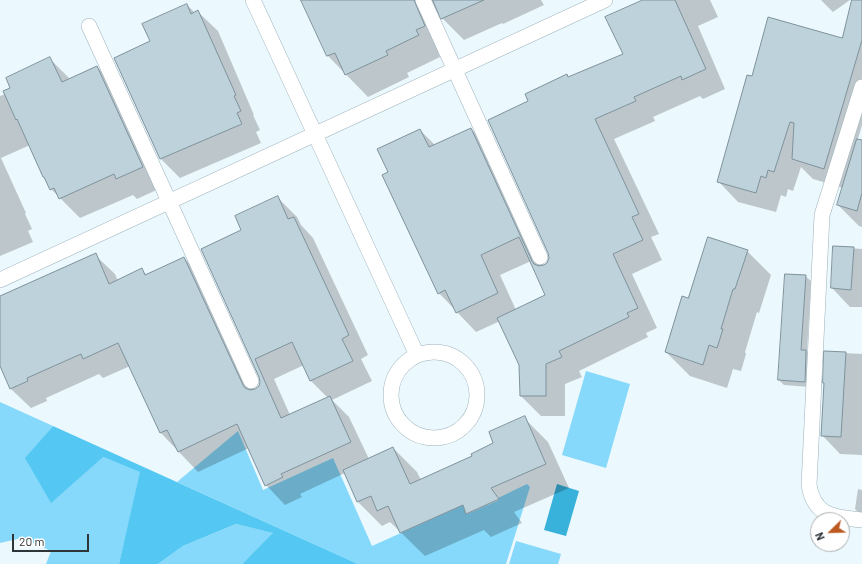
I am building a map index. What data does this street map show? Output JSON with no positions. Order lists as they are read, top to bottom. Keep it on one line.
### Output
{"scale_bar":"20 m","north":"bottom left"}
